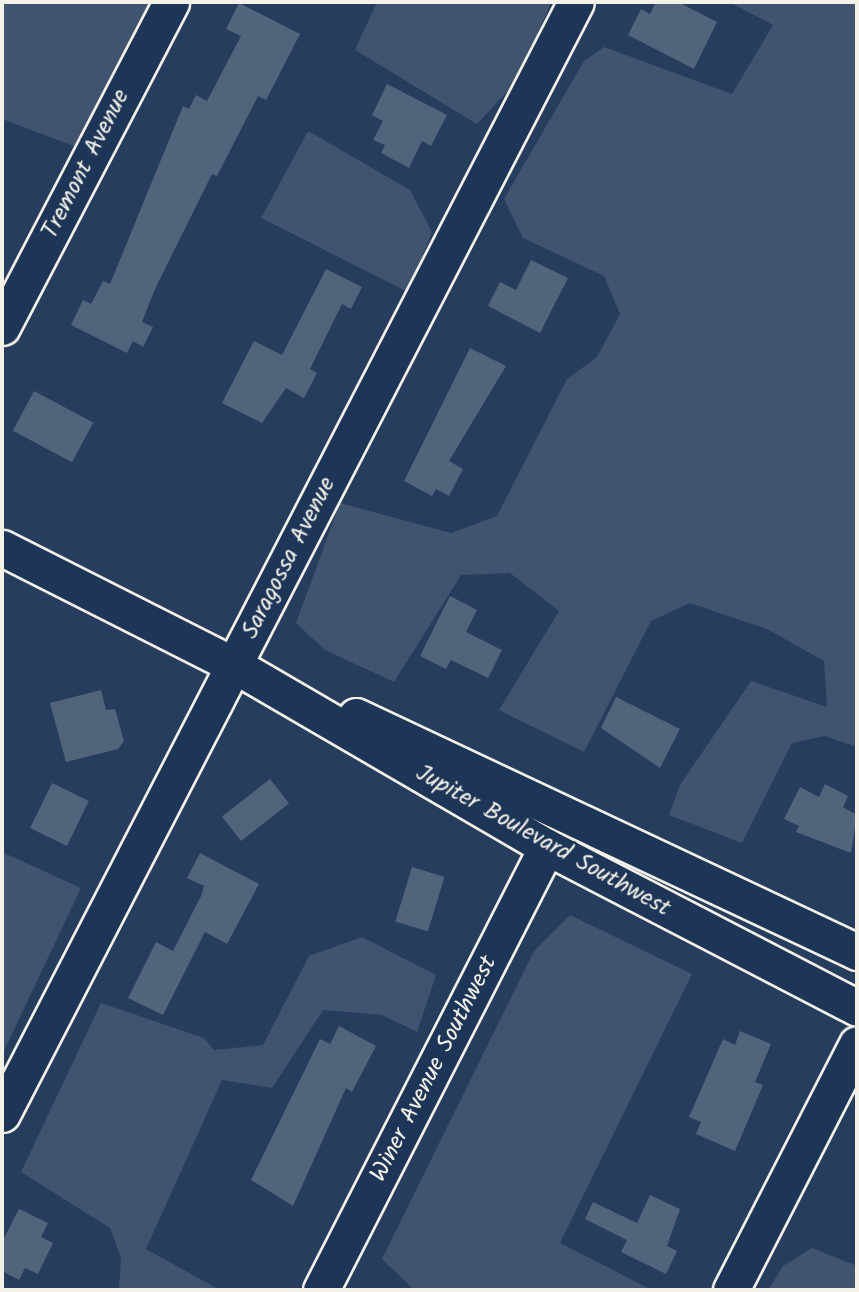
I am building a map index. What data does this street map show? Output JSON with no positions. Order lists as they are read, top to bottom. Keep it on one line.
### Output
{"streets":{"street":["Tremont Avenue","Saragossa Avenue","Jupiter Boulevard Southwest","Winer Avenue Southwest"]},"crossings":[["Saragossa Avenue","Jupiter Boulevard Southwest"],["Jupiter Boulevard Southwest","Winer Avenue Southwest"]]}
